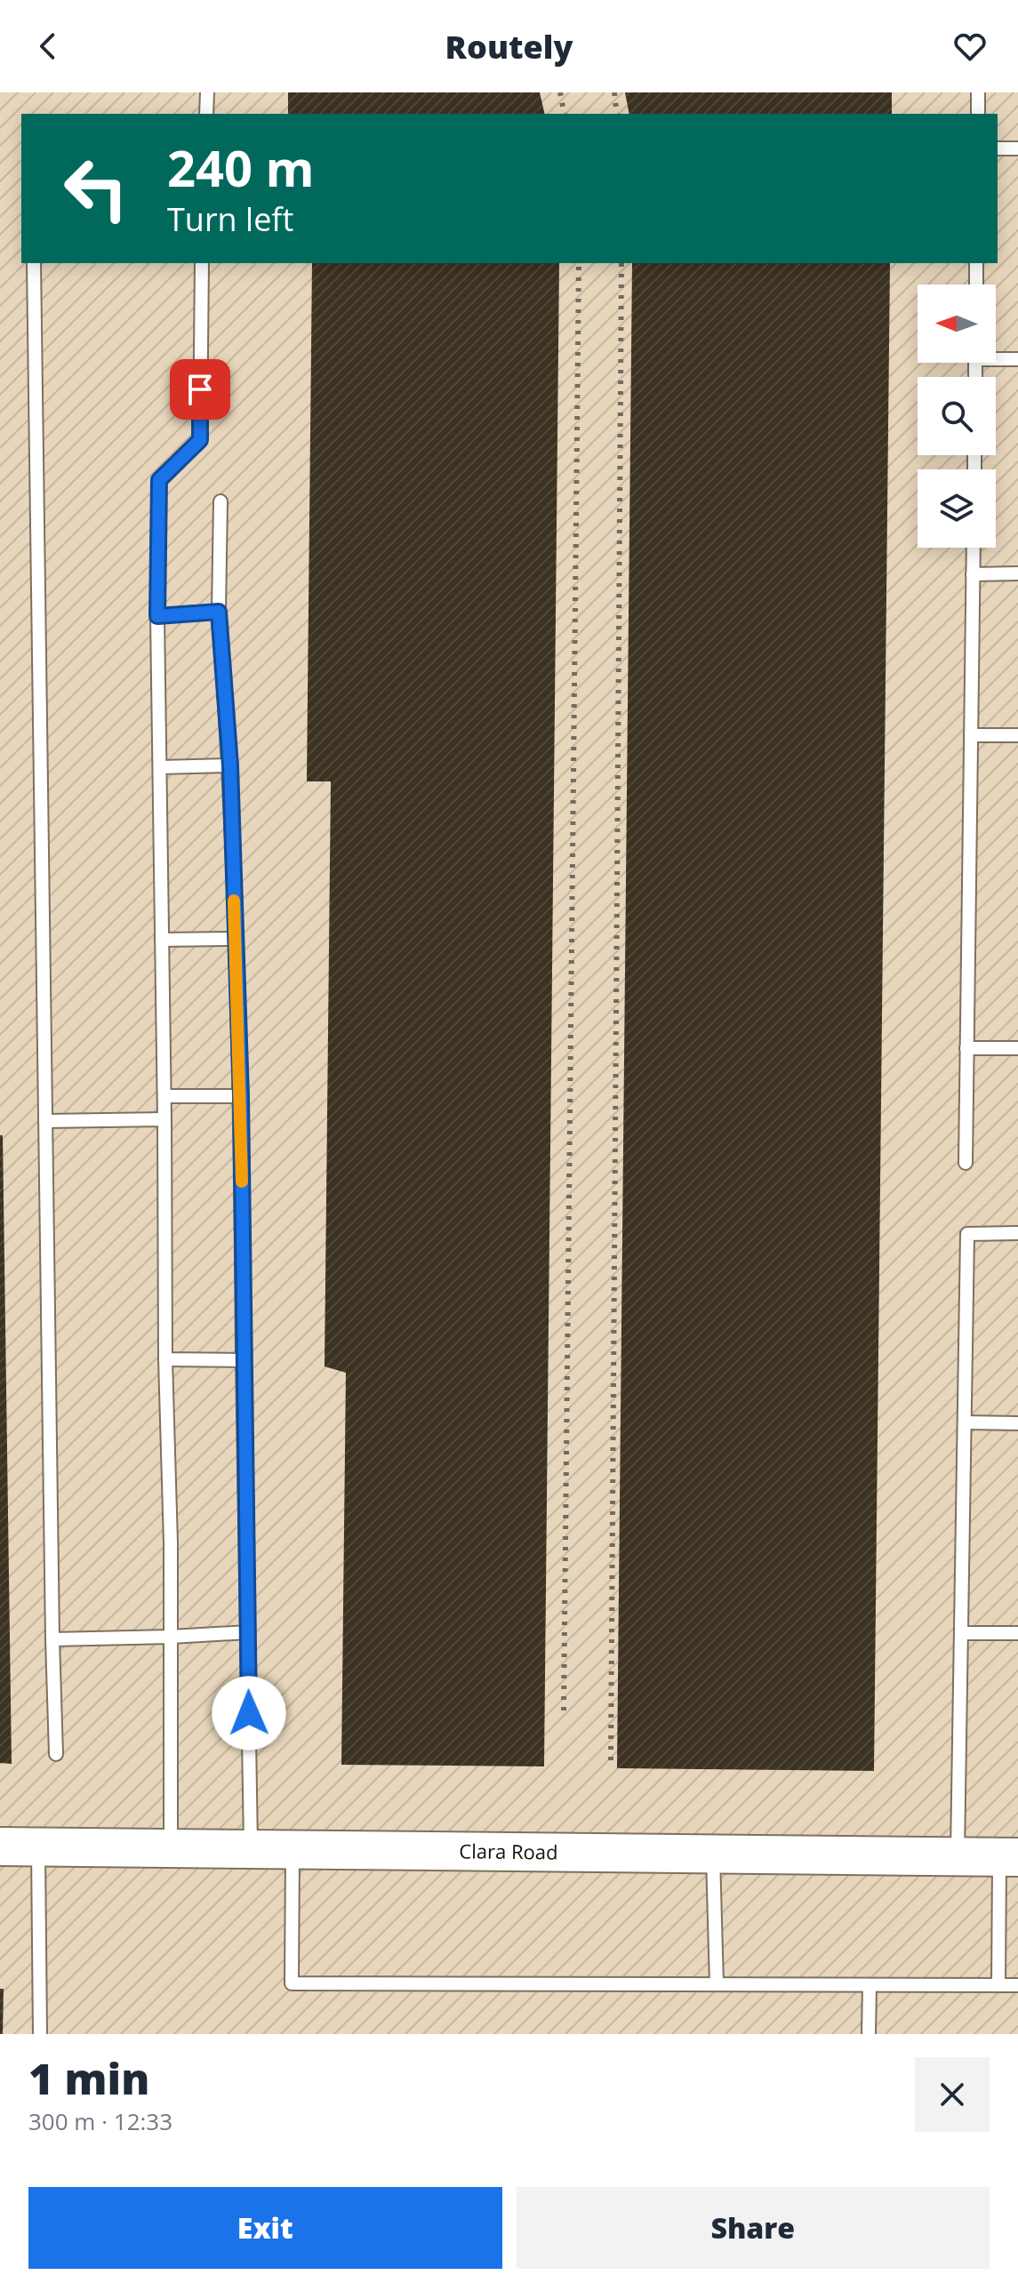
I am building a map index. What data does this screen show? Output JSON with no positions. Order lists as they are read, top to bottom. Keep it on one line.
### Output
{"streets":{"street":["Clara Road"]},"north":"left","page":{"header":"Routely","turn":["240 m","Turn left"],"heading":["1 min","300 m · 12:33"],"buttons":["Exit","Share"]}}
